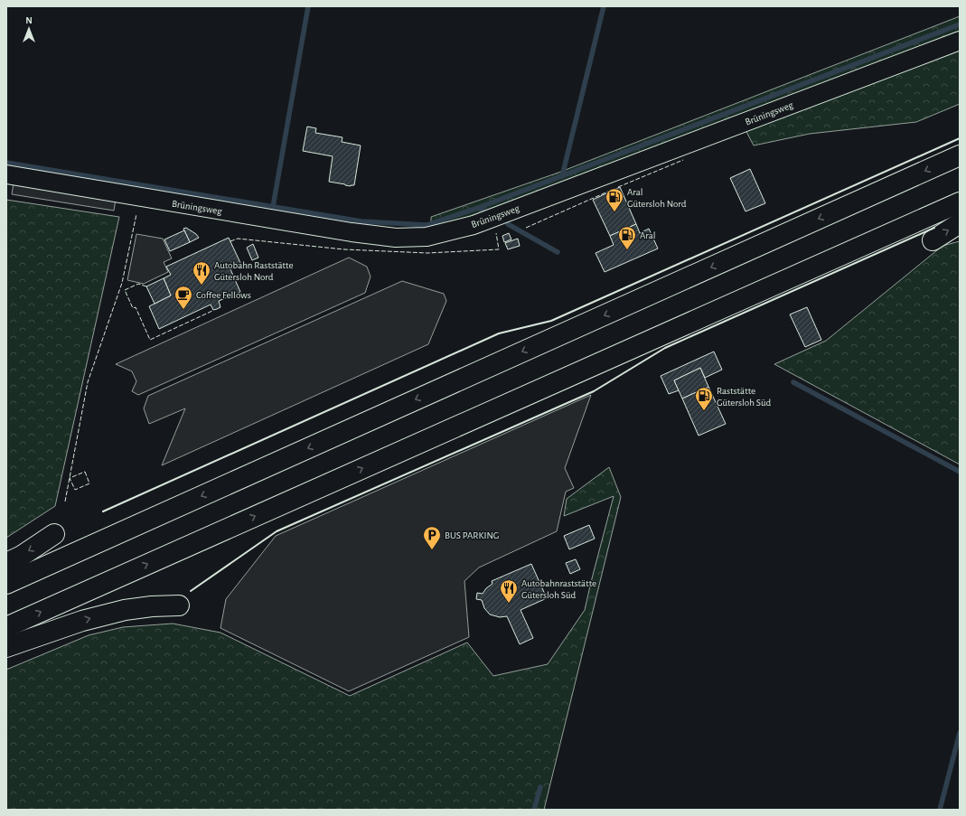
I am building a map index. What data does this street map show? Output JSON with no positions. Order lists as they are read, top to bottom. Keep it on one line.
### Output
{"streets":{"street":["Brüningsweg"]},"places":{"fuel station":["Aral Gütersloh Nord","Aral","Raststätte Gütersloh Süd"],"restaurant":["Autobahn Raststätte Gütersloh Nord","Autobahnraststätte Gütersloh Süd"],"cafe":["Coffee Fellows"],"parking":["BUS PARKING"]},"north":"top"}
